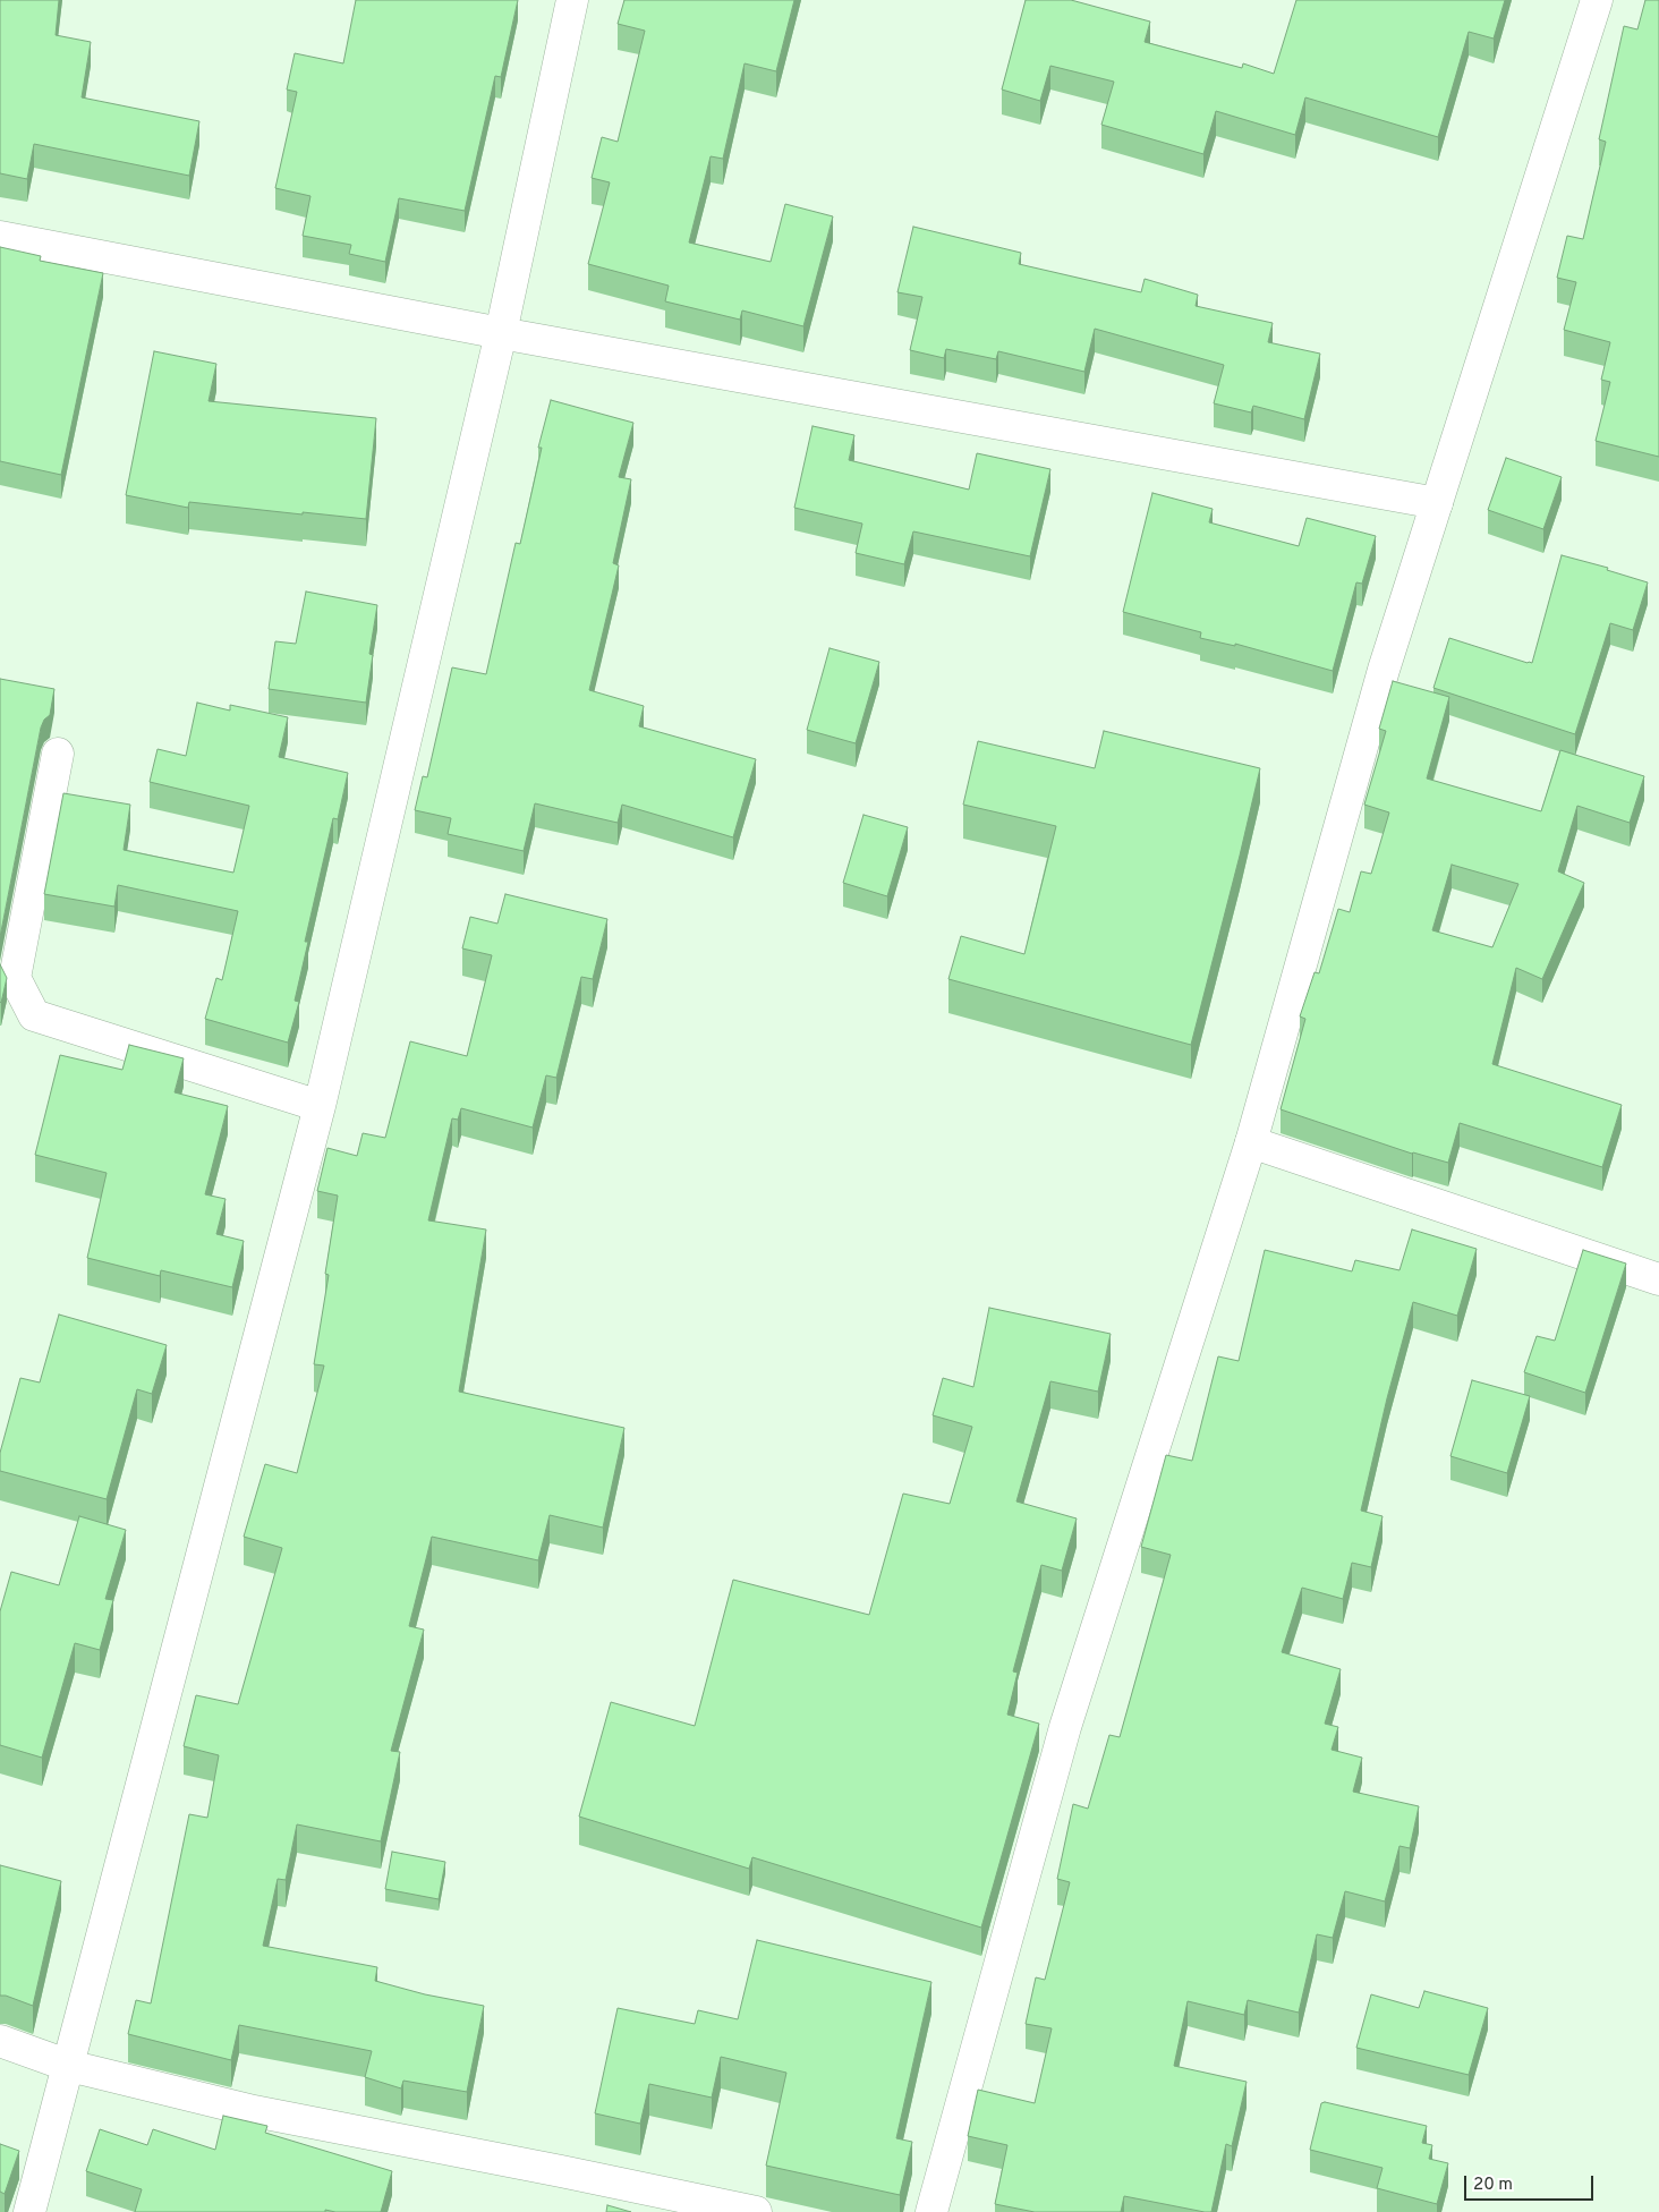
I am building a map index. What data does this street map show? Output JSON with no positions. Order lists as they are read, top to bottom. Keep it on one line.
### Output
{"scale_bar":"20 m"}
